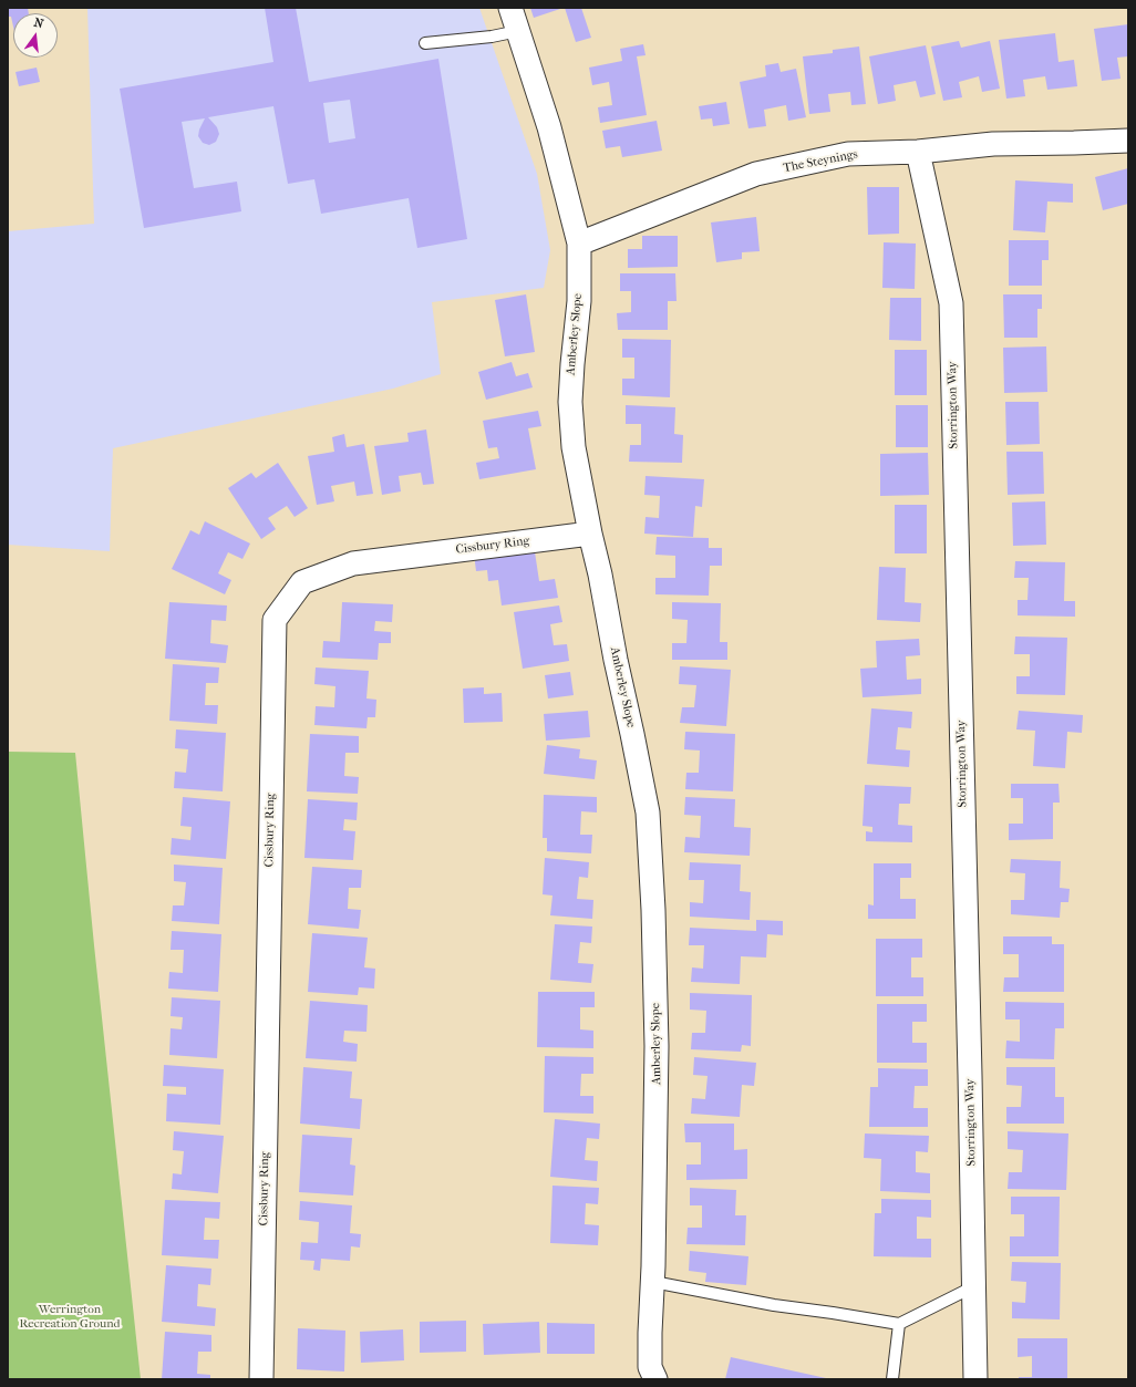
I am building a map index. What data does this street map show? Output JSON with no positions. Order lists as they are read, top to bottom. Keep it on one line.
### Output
{"streets":{"street":["The Steynings","Amberley Slope","Storrington Way","Cissbury Ring"]},"crossings":[["The Steynings","Amberley Slope"],["The Steynings","Storrington Way"],["Amberley Slope","Cissbury Ring"]],"parks":["Werrington Recreation Ground"],"north":"top"}
